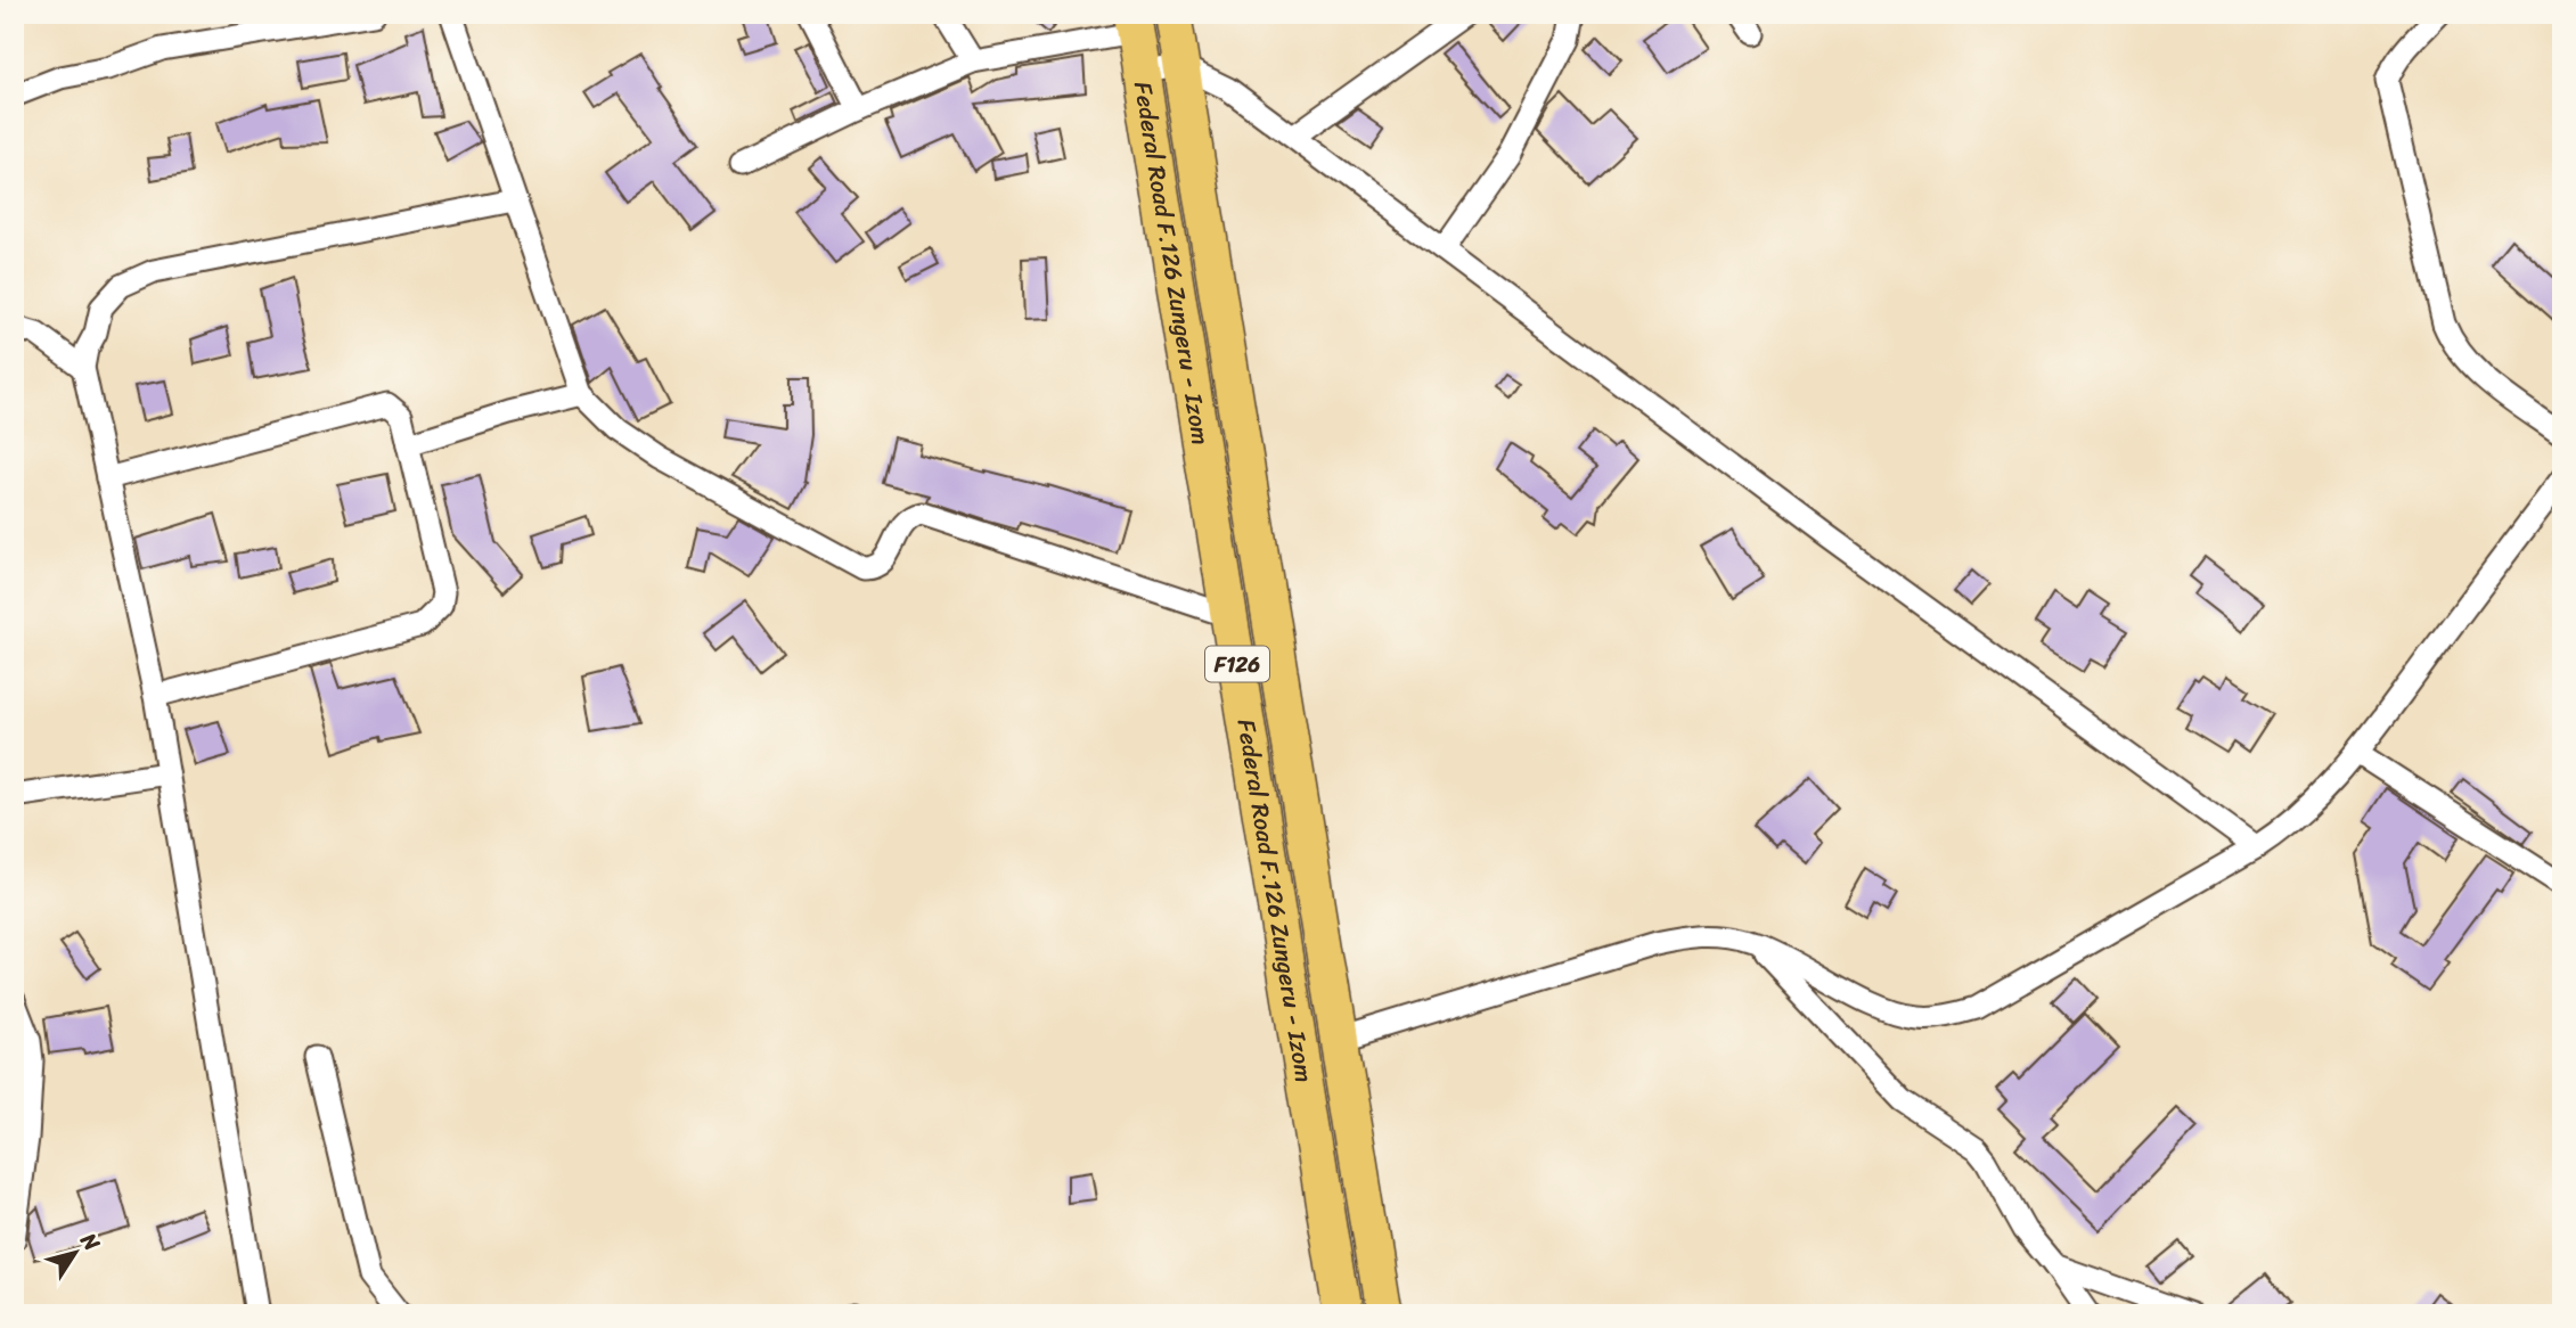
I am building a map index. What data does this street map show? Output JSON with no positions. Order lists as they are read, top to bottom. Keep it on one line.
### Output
{"streets":{"main road":["Federal Road F.126 Zungeru - Izom","F126"]},"north":"top right"}
